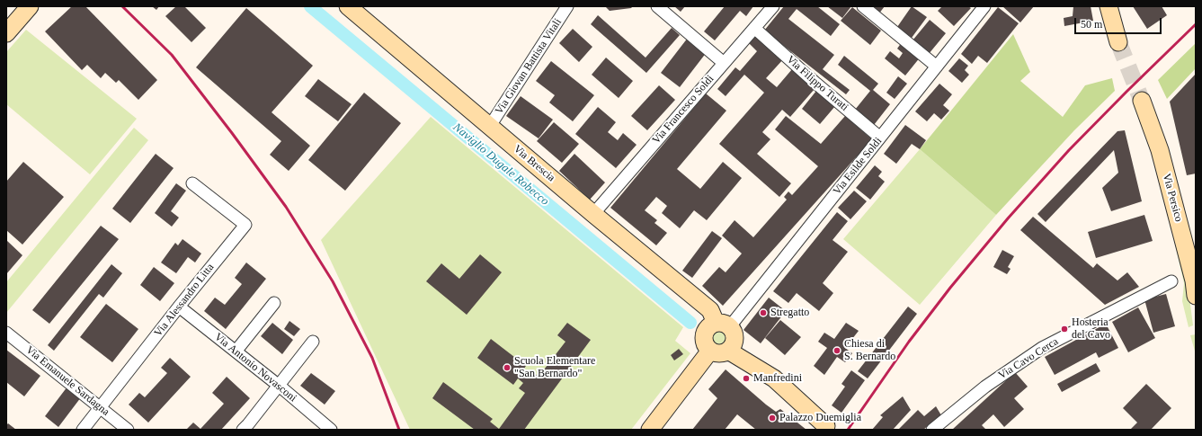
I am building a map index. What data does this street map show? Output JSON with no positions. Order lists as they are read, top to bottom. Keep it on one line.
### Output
{"streets":{"main road":["Via Brescia","Via Persico"],"street":["Via Giovan Battista Vitali","Via Filippo Turati","Via Francesco Soldi","Via Esilde Soldi","Via Alessandro Litta","Via Cavo Cerca","Via Antonio Novasconi","Via Emanuele Sardagna"]},"crossings":[["Via Giovan Battista Vitali","Via Brescia"],["Via Filippo Turati","Via Francesco Soldi"],["Via Filippo Turati","Via Esilde Soldi"],["Via Francesco Soldi","Via Brescia"],["Via Brescia","Via Esilde Soldi"],["Via Alessandro Litta","Via Antonio Novasconi"],["Via Alessandro Litta","Via Emanuele Sardagna"]],"water":["Naviglio Dugale Robecco"],"places":["Stregatto","Hosteria del Cavo","Chiesa di S. Bernardo","Scuola Elementare \"San Bernardo\"","Manfredini","Palazzo Duemiglia"],"scale_bar":"50 m"}
